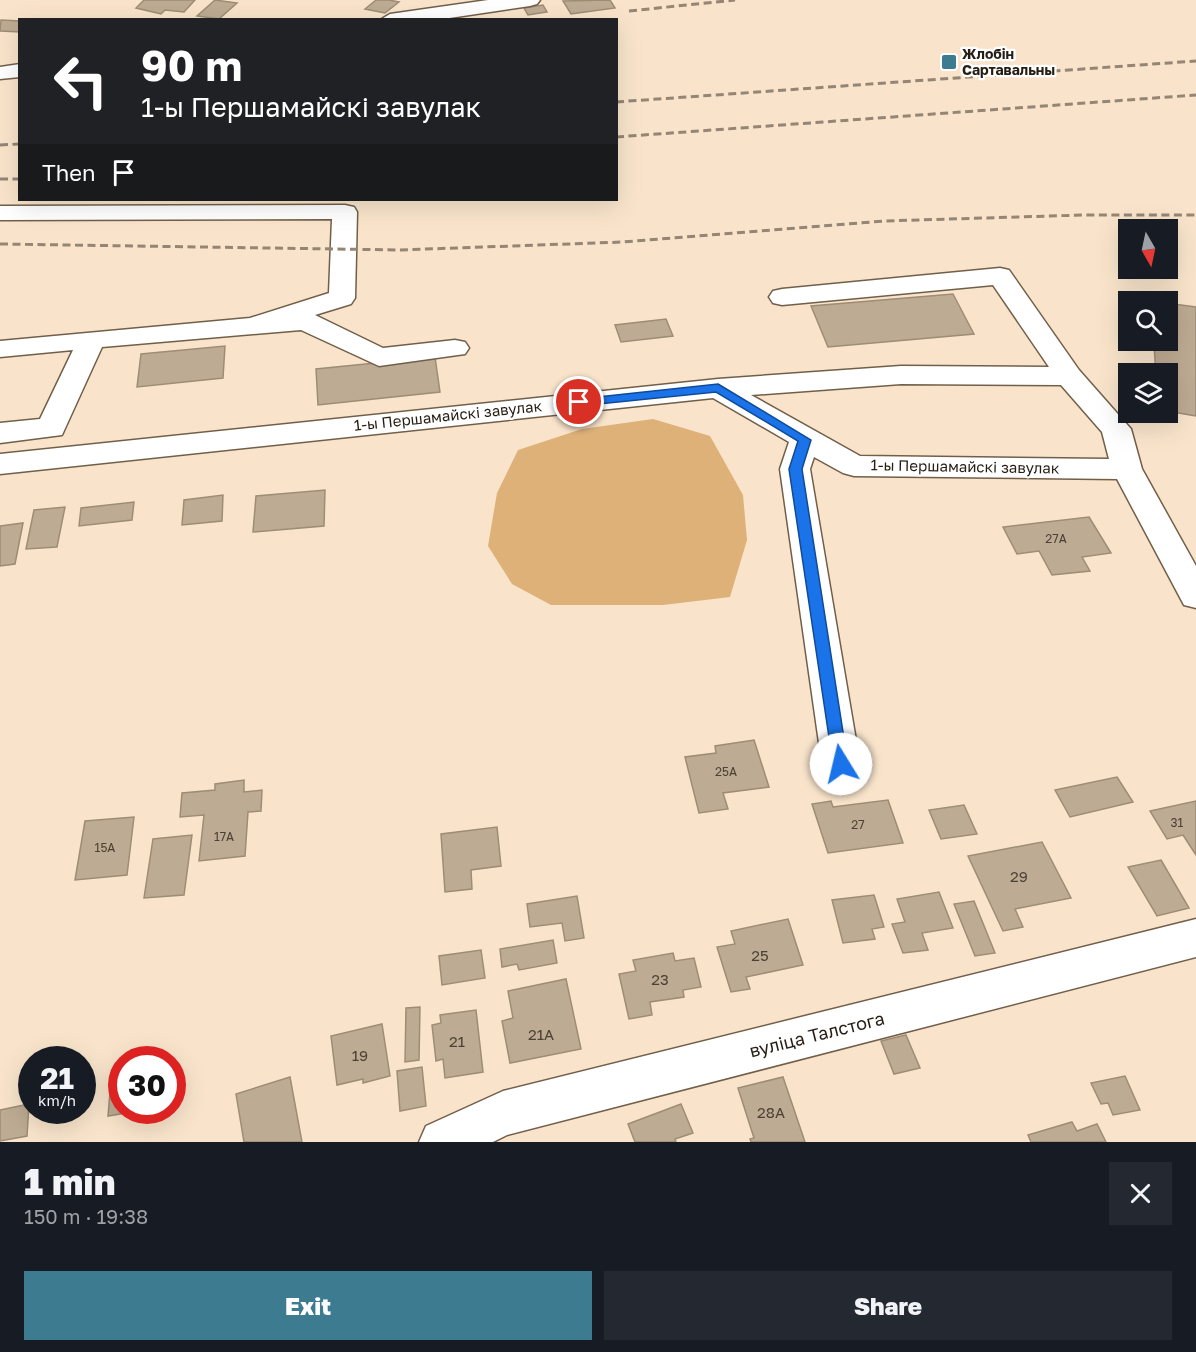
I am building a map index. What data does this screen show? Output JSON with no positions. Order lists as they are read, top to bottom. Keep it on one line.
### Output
{"streets":{"street":["1-ы Першамайскі завулак","вуліца Талстога"]},"places":{"transit":["Жлобін Сартавальны"]},"house_numbers":["27А","25А","31","27","17А","15А","29","25","23","21А","21","19","28А"],"north":"bottom","page":{"turn":["90 m","1-ы Першамайскі завулак"],"then":"Then","speed":"21 km/h","limit":"30","heading":["1 min","150 m · 19:38"],"buttons":["Exit","Share"]}}
